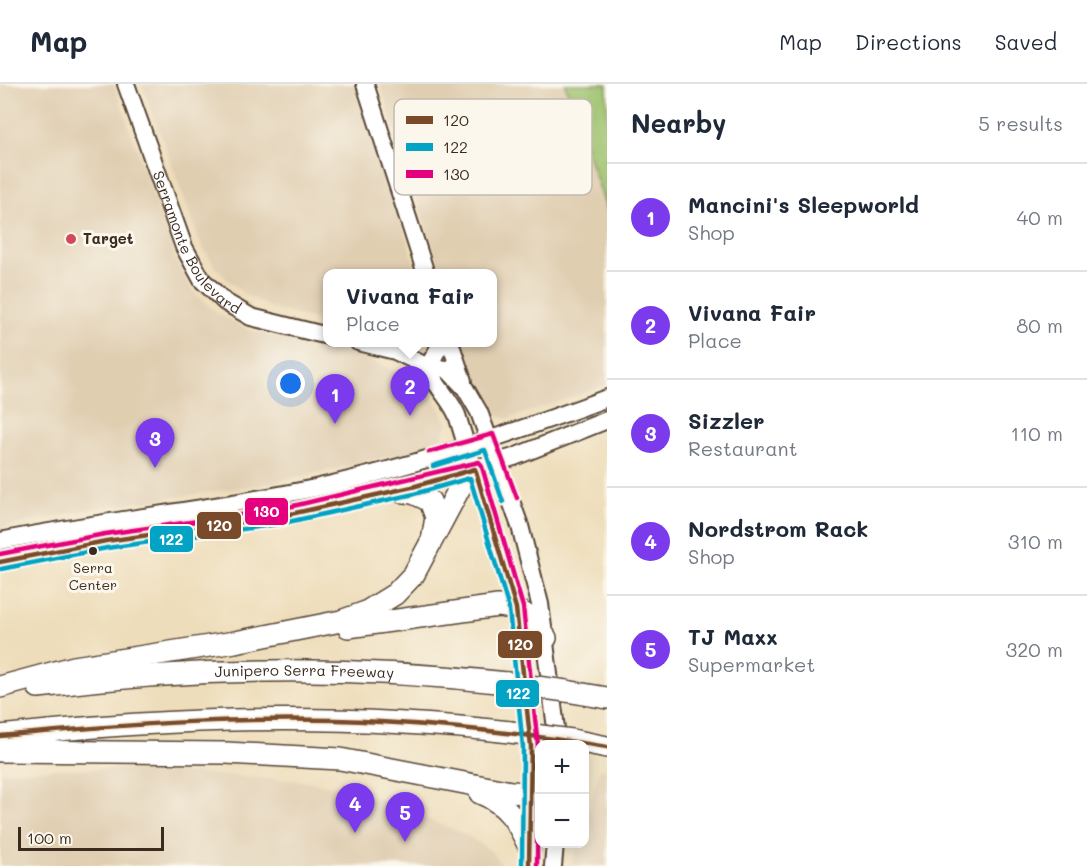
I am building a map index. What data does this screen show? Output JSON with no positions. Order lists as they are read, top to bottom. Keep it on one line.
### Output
{"streets":{"highway":["Junipero Serra Freeway"],"main road":["Serramonte Boulevard"]},"places":["Target","Serra Center"],"lines":["transit line 130","transit line 122","transit line 120"],"legend":["120","122","130"],"scale_bar":"100 m","page":{"header":"Map","nav":["Map","Directions","Saved"],"heading":["Nearby","5 results"],"list":[{"mark":"1","name":"Mancini's Sleepworld","note":"Shop","value":"40 m"},{"mark":"2","name":"Vivana Fair","note":"Place","value":"80 m"},{"mark":"3","name":"Sizzler","note":"Restaurant","value":"110 m"},{"mark":"4","name":"Nordstrom Rack","note":"Shop","value":"310 m"},{"mark":"5","name":"TJ Maxx","note":"Supermarket","value":"320 m"}],"popup":["Vivana Fair","Place"],"pins":["2","1","3","4","5"],"map_buttons":["+","−"],"scale":"100 m"}}
